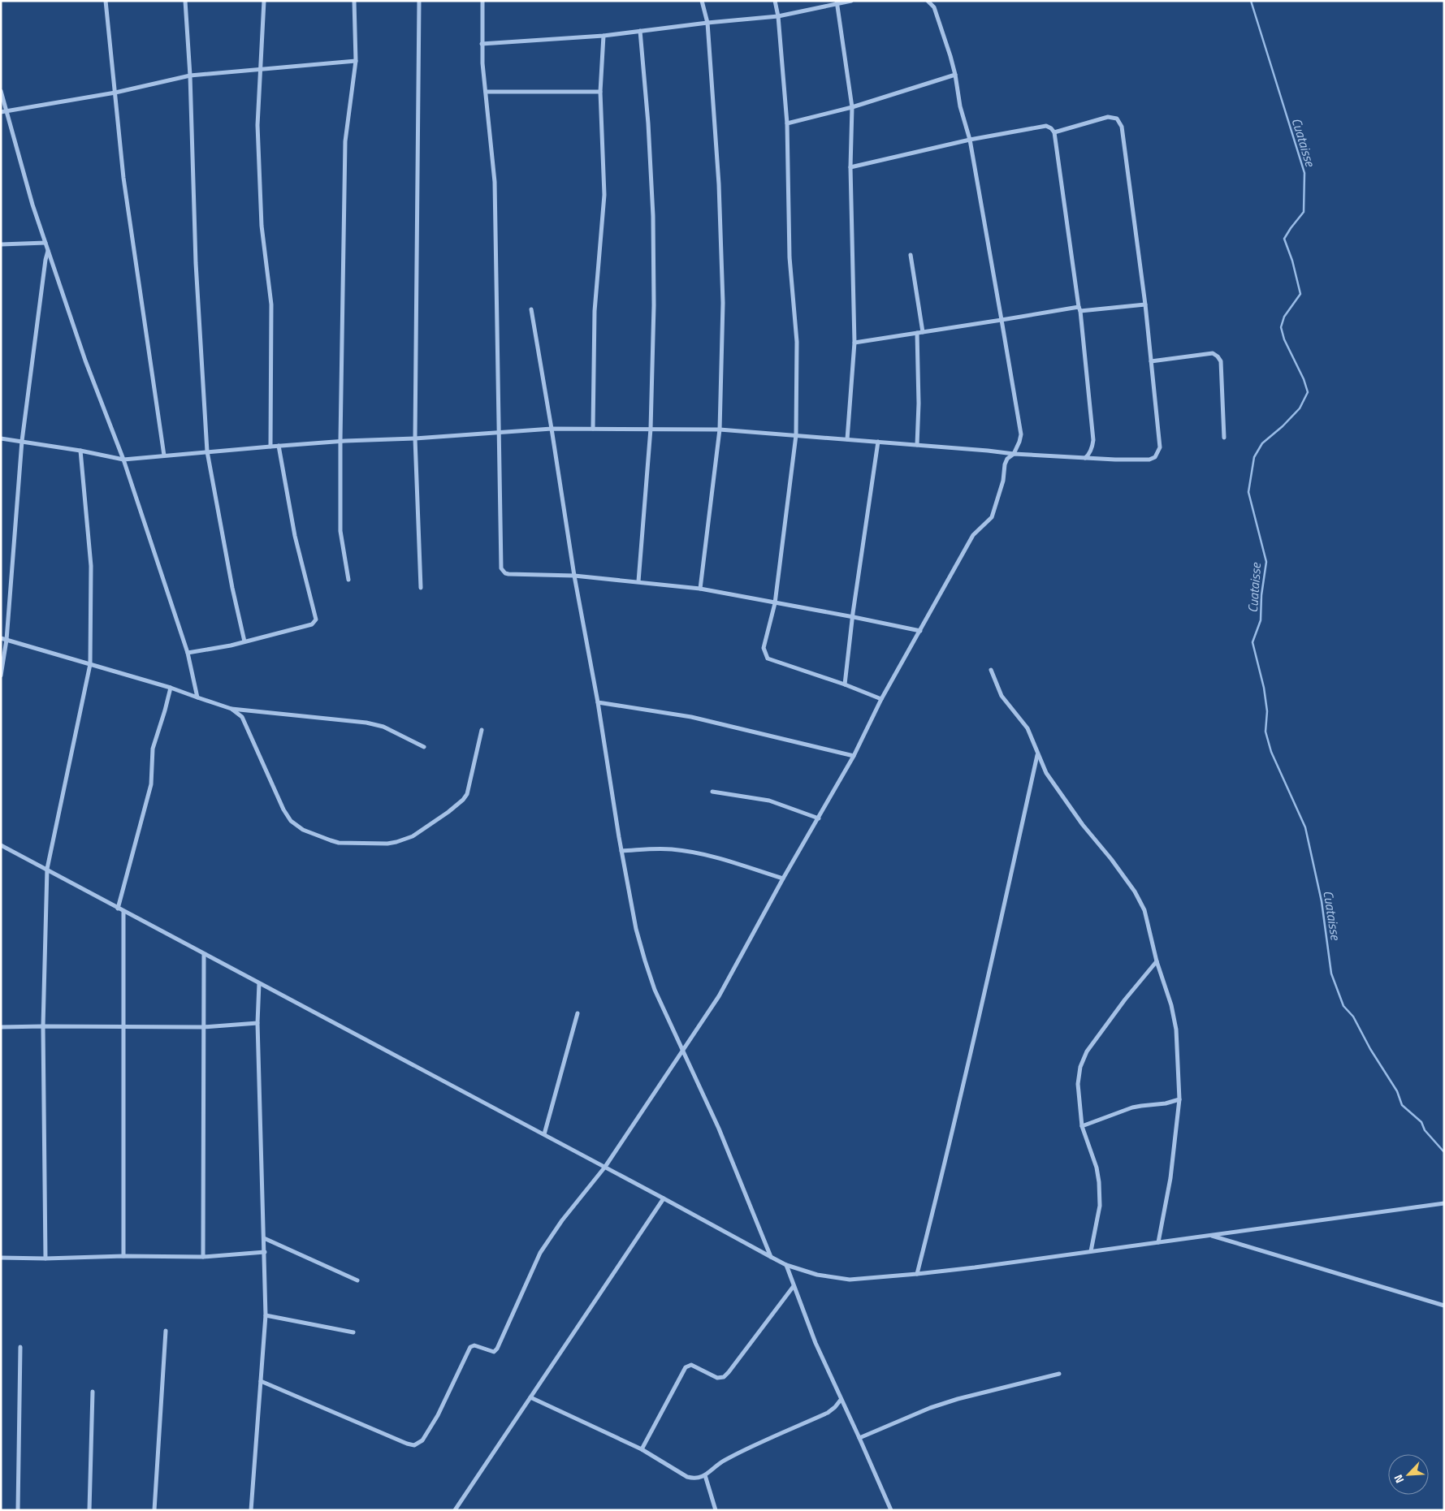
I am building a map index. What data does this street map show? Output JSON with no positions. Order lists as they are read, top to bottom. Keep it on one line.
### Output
{"water":["Cuataisse"],"north":"bottom left"}
